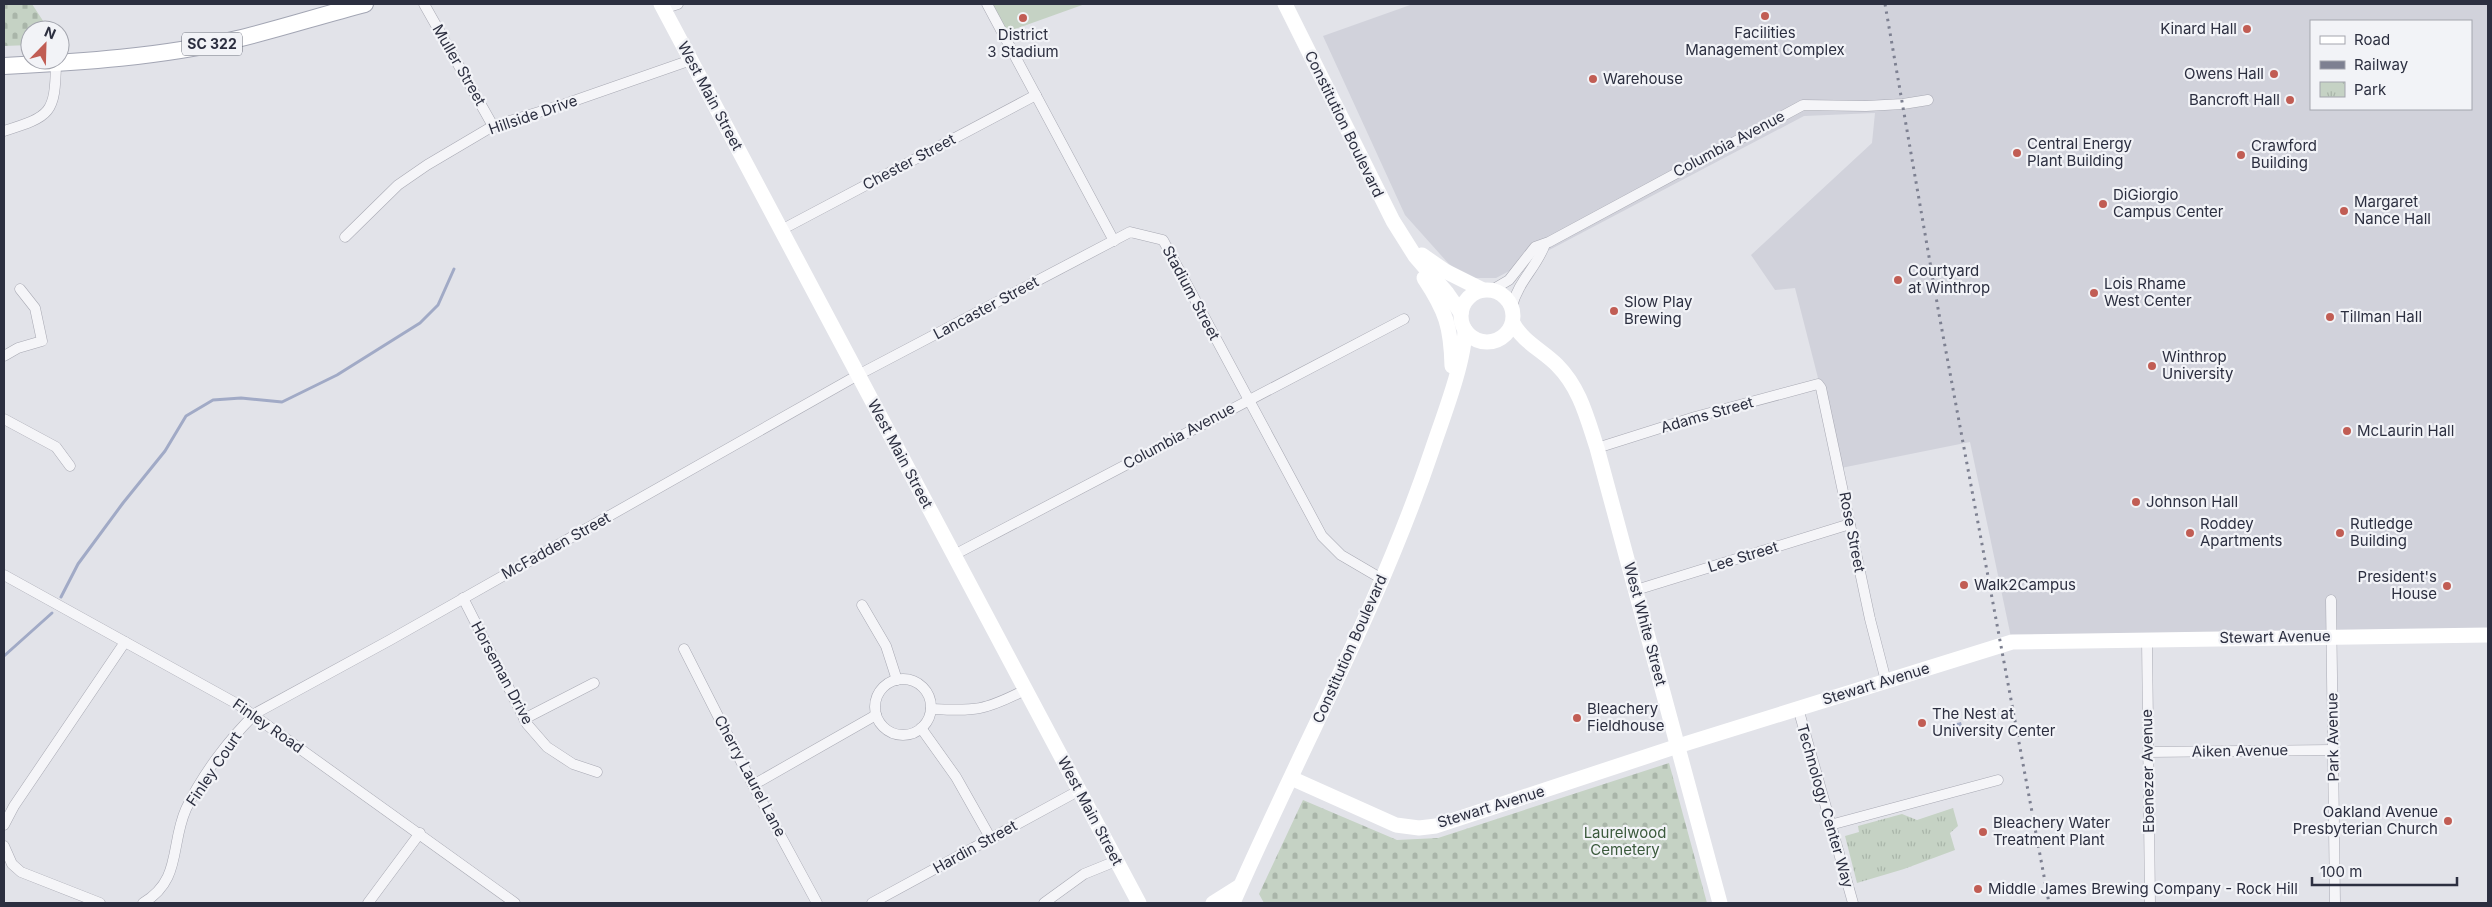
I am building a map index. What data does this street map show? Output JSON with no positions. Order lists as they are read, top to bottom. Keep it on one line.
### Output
{"streets":{"main road":["SC 322"],"street":["Muller Street","West Main Street","Hillside Drive","Constitution Boulevard","Columbia Avenue","Chester Street","Stadium Street","Lancaster Street","Adams Street","Rose Street","McFadden Street","Lee Street","West White Street","Stewart Avenue","Horseman Drive","Finley Road","Park Avenue","Aiken Avenue","Finley Court","Ebenezer Avenue","Cherry Laurel Lane","Technology Center Way","Hardin Street"]},"crossings":[["Muller Street","Hillside Drive"],["West Main Street","Hillside Drive"],["West Main Street","Columbia Avenue"],["West Main Street","Chester Street"],["West Main Street","Lancaster Street"],["West Main Street","McFadden Street"],["West Main Street","Hardin Street"],["Constitution Boulevard","Columbia Avenue"],["Constitution Boulevard","Stadium Street"],["Constitution Boulevard","West White Street"],["Constitution Boulevard","Stewart Avenue"],["Columbia Avenue","Stadium Street"],["Columbia Avenue","West White Street"],["Stadium Street","Lancaster Street"],["Lancaster Street","McFadden Street"],["Adams Street","Rose Street"],["Adams Street","West White Street"],["Rose Street","Lee Street"],["Rose Street","Stewart Avenue"],["McFadden Street","Horseman Drive"],["McFadden Street","Finley Road"],["McFadden Street","Finley Court"],["Lee Street","West White Street"],["West White Street","Stewart Avenue"],["Stewart Avenue","Park Avenue"],["Stewart Avenue","Ebenezer Avenue"],["Stewart Avenue","Technology Center Way"],["Finley Road","Finley Court"],["Park Avenue","Aiken Avenue"],["Aiken Avenue","Ebenezer Avenue"]],"parks":["Laurelwood Cemetery"],"places":["Facilities Management Complex","District 3 Stadium","Kinard Hall","Owens Hall","Warehouse","Bancroft Hall","Central Energy Plant Building","Crawford Building","DiGiorgio Campus Center","Margaret Nance Hall","Courtyard at Winthrop","Lois Rhame West Center","Slow Play Brewing","Tillman Hall","Winthrop University","McLaurin Hall","Johnson Hall","Roddey Apartments","Rutledge Building","Walk2Campus","President's House","Bleachery Fieldhouse","The Nest at University Center","Oakland Avenue Presbyterian Church","Bleachery Water Treatment Plant","Middle James Brewing Company - Rock Hill"],"legend":["Road","Railway","Park"],"scale_bar":"100 m","north":"top right"}
